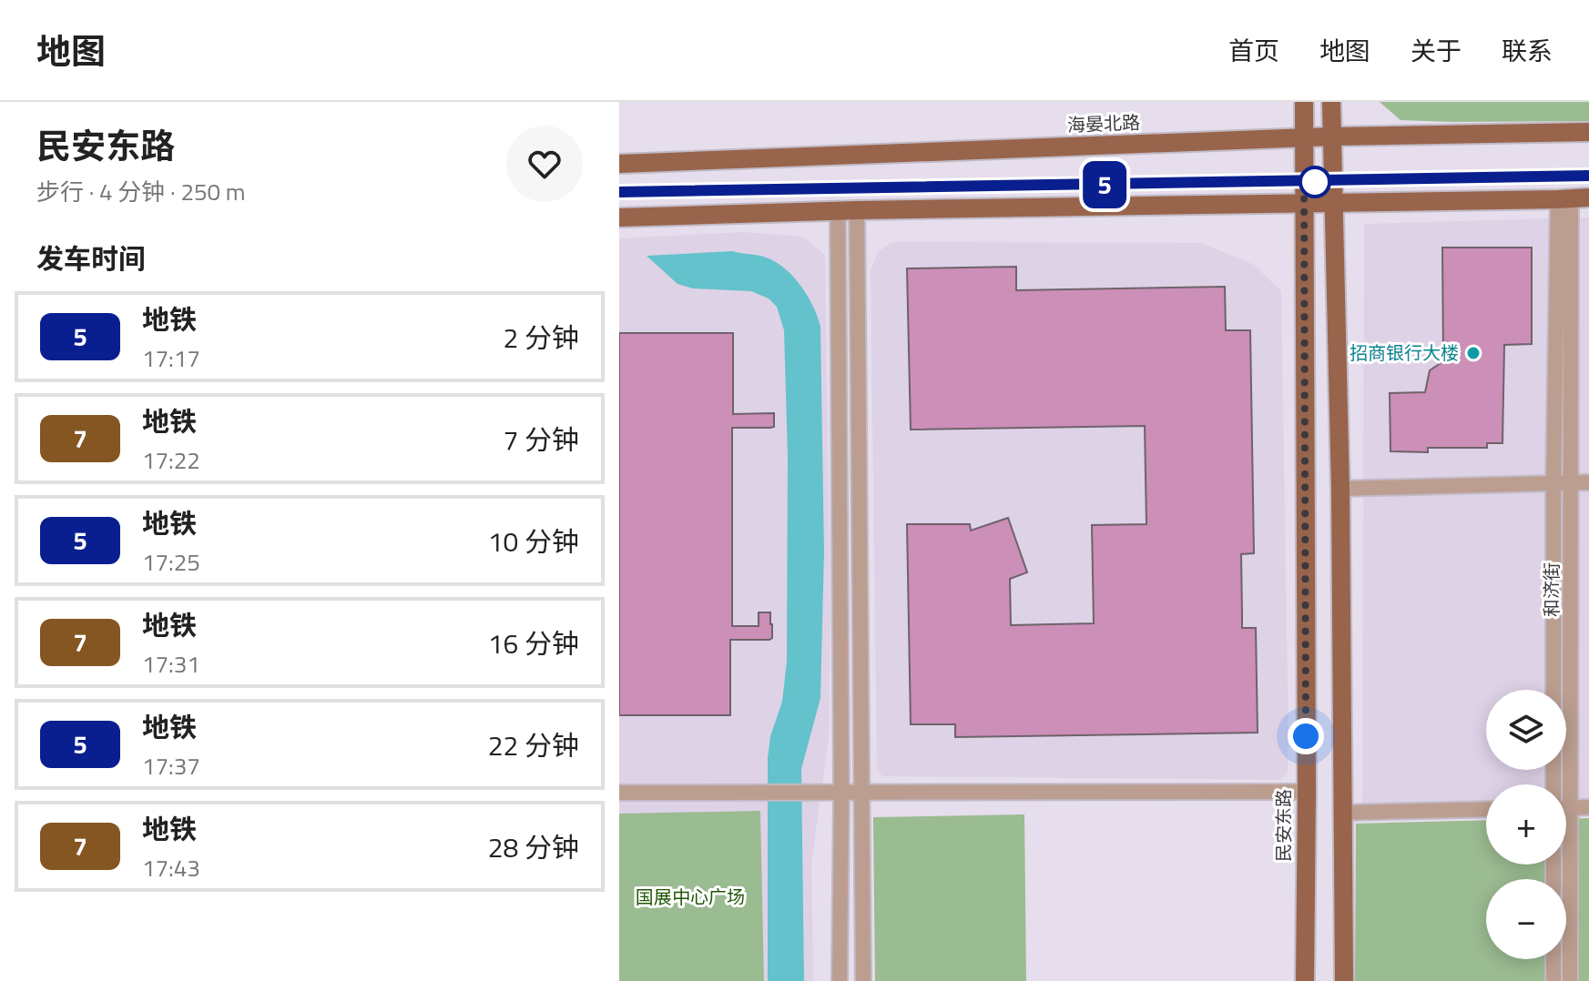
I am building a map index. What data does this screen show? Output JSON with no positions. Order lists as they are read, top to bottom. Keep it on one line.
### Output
{"streets":{"main road":["海晏北路","民安东路"],"street":["和济街"]},"crossings":[["海晏北路","民安东路"]],"parks":["国展中心广场"],"places":["招商银行大楼"],"lines":["metro line 5"],"page":{"header":"地图","nav":["首页","地图","关于","联系"],"heading":[["民安东路","步行 · 4 分钟 · 250 m"],"发车时间"],"on_map":"5","list":[{"mark":"5","name":"地铁","note":"17:17","value":"2 分钟"},{"mark":"7","name":"地铁","note":"17:22","value":"7 分钟"},{"mark":"5","name":"地铁","note":"17:25","value":"10 分钟"},{"mark":"7","name":"地铁","note":"17:31","value":"16 分钟"},{"mark":"5","name":"地铁","note":"17:37","value":"22 分钟"},{"mark":"7","name":"地铁","note":"17:43","value":"28 分钟"}],"map_buttons":["+","−"]}}
